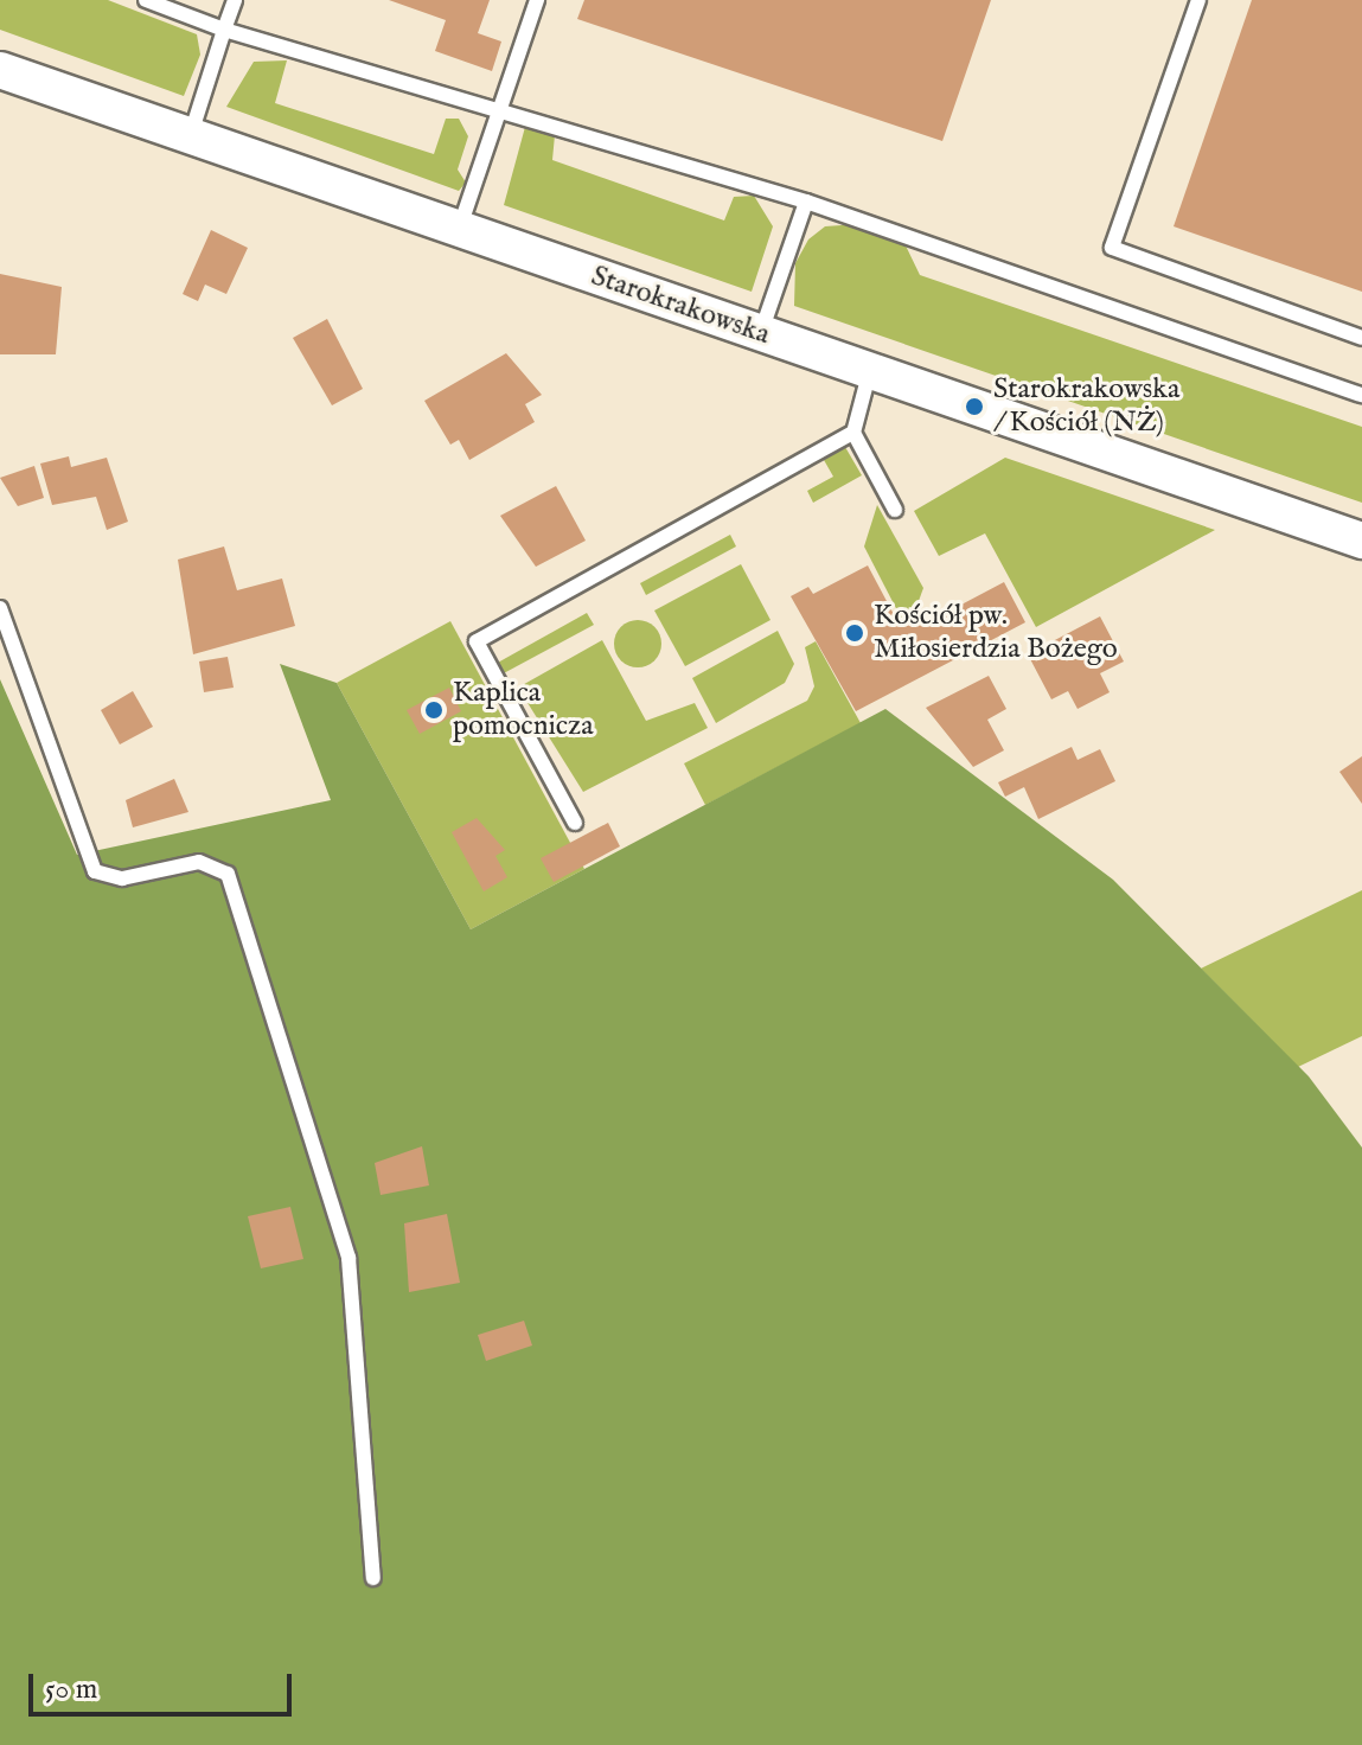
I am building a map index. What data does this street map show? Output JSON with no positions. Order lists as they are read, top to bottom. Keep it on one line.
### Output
{"streets":{"street":["Starokrakowska"]},"places":["Starokrakowska / Kościół (NŻ)","Kościół pw. Miłosierdzia Bożego","Kaplica pomocnicza"],"scale_bar":"50 m"}
